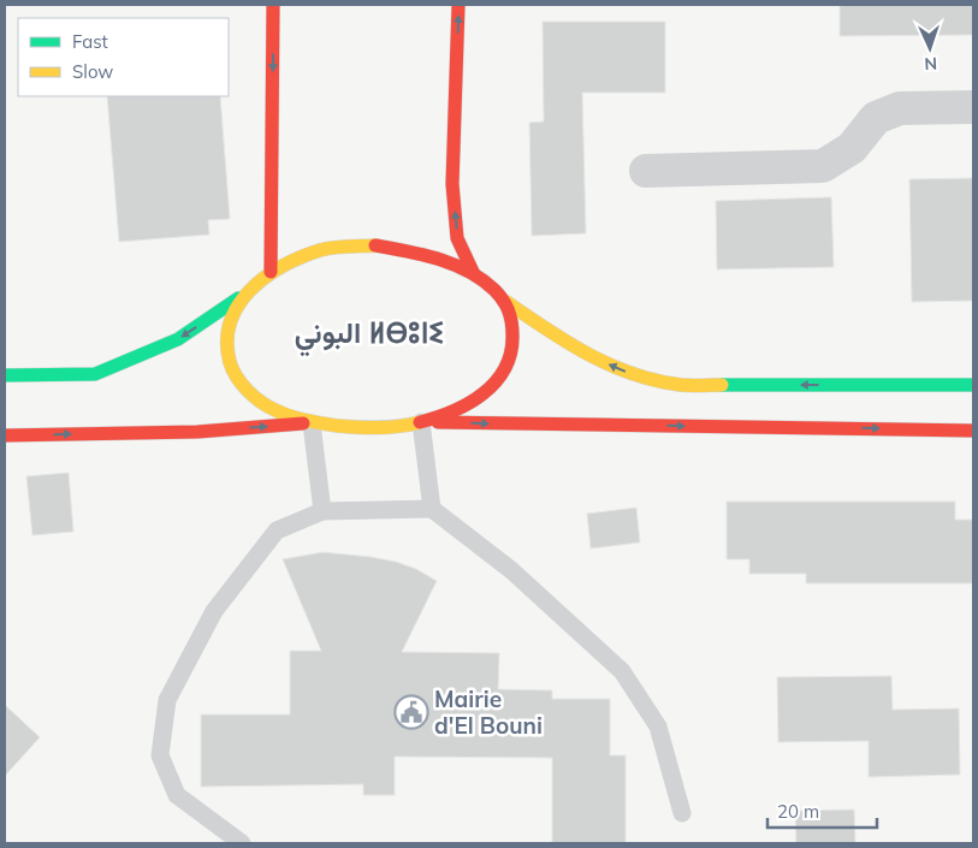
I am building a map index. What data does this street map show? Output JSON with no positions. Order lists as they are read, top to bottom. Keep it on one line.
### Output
{"districts":["البوني ⵍⴱⵓⵏⵉ"],"places":{"public building":["Mairie d'El Bouni"]},"legend":["Fast","Slow"],"scale_bar":"20 m","north":"bottom"}
